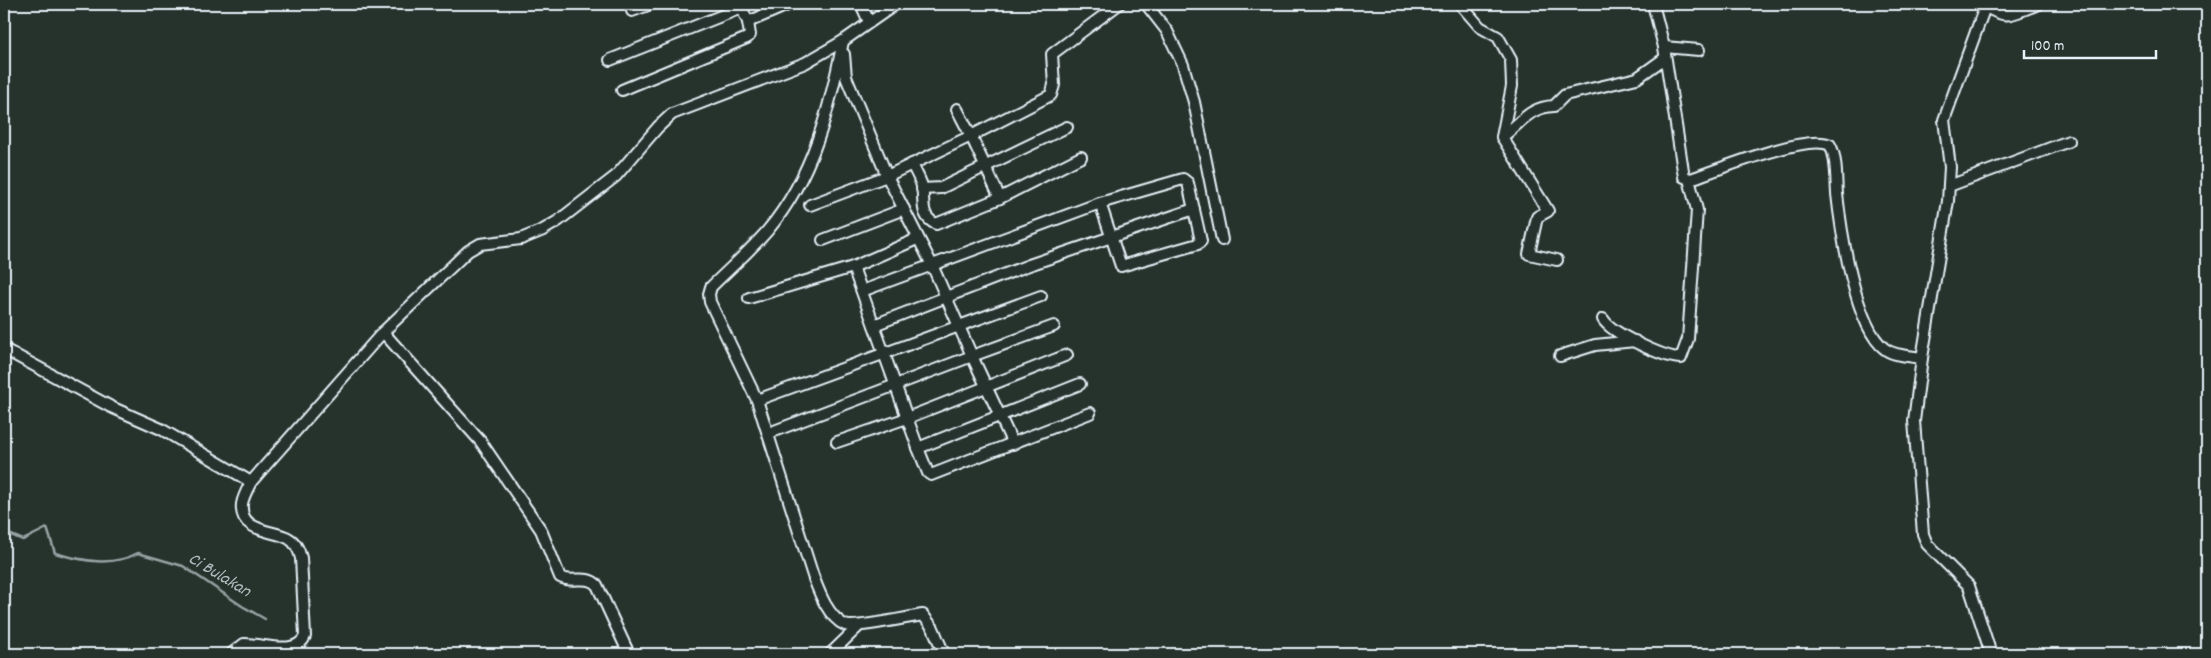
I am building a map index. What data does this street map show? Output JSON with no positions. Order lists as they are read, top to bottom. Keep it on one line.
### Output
{"water":["Ci Bulakan"],"scale_bar":"100 m"}
